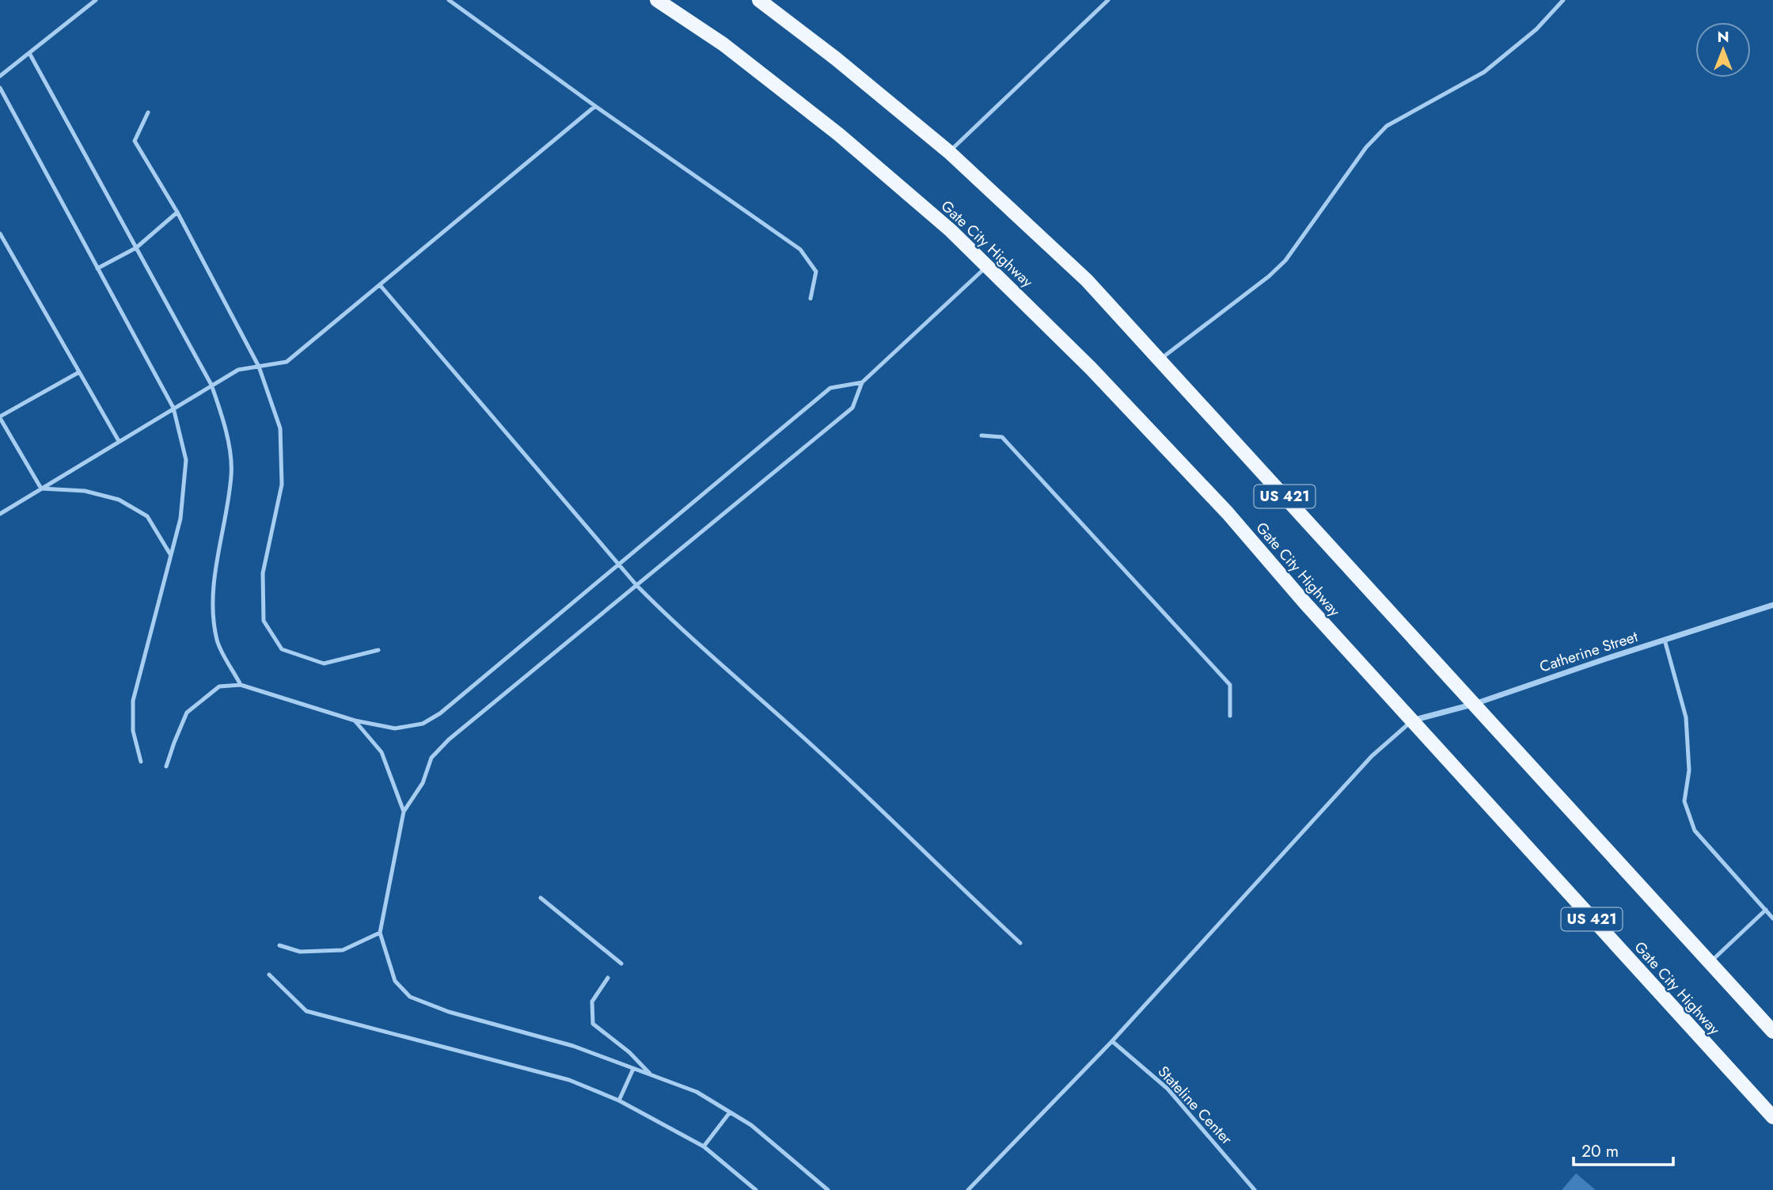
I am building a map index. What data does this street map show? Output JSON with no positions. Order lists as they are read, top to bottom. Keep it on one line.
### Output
{"streets":{"main road":["Gate City Highway","US 421"],"street":["Catherine Street"],"lane":["Stateline Center"]},"crossings":[["Gate City Highway","Catherine Street"],["US 421","Catherine Street"]],"scale_bar":"20 m","north":"top"}
